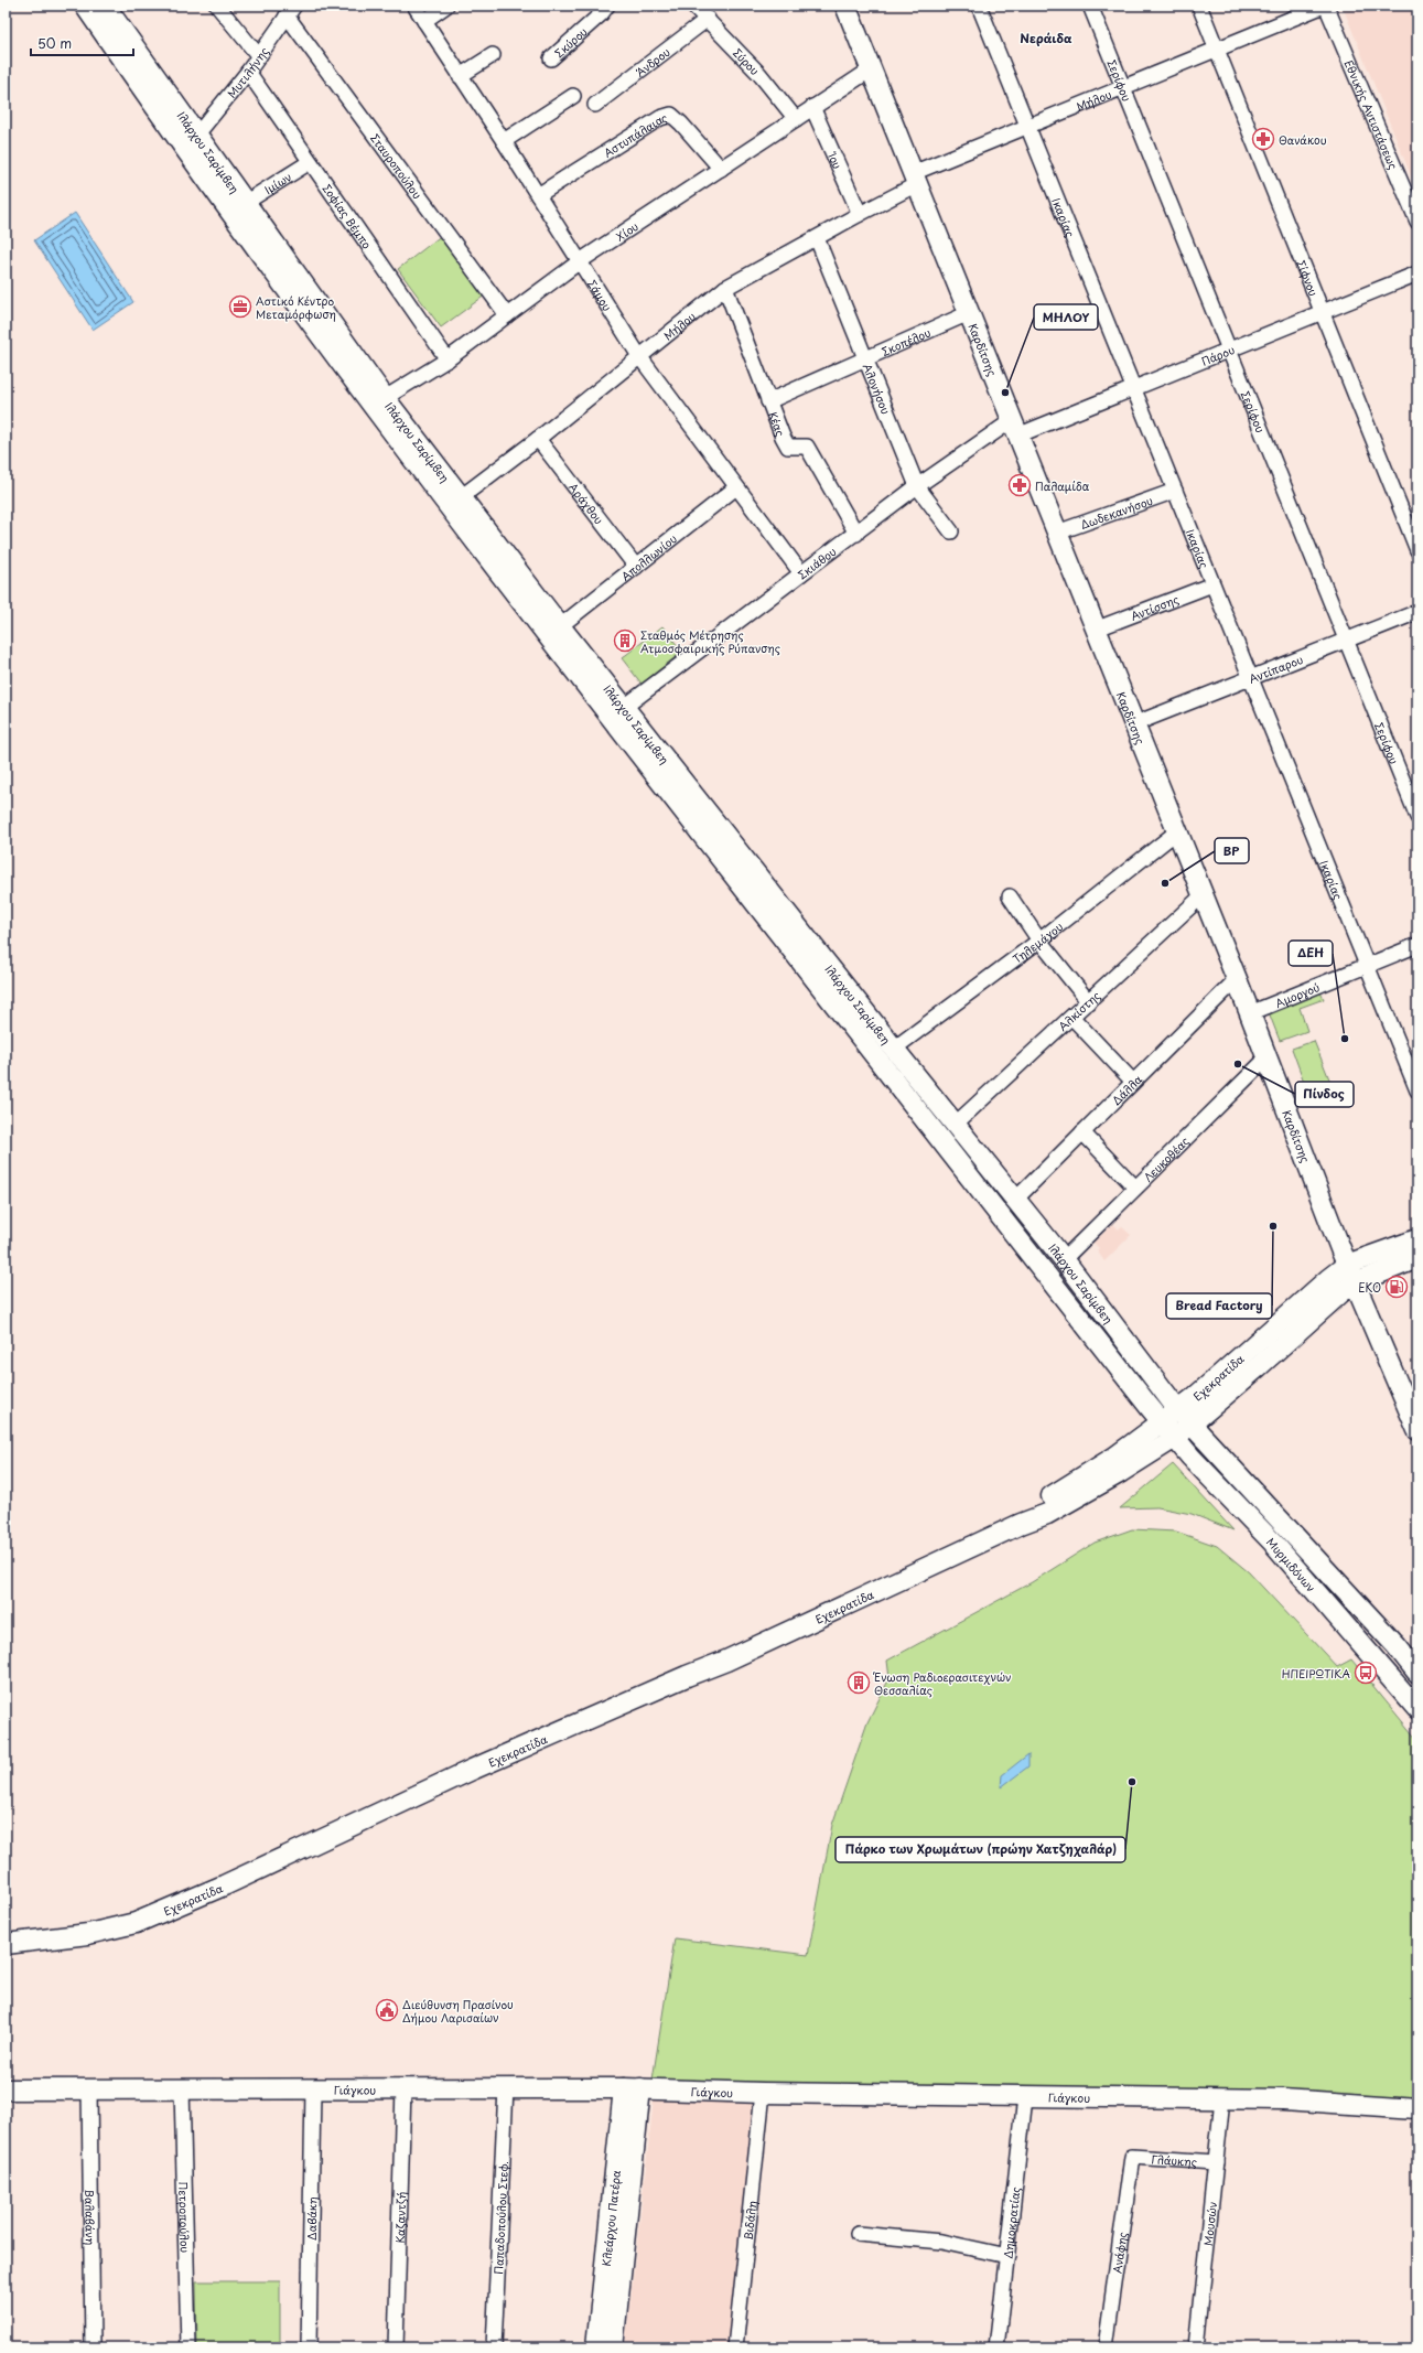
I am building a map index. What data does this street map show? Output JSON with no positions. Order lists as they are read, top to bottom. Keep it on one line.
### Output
{"streets":{"main road":["Ιλάρχου Σαρίμβεη","Καρδίτσης","Εχεκρατίδα","Μυρμιδόνων","Γιάγκου","Κλεάρχου Πατέρα"],"street":["Σκύρου","Σύρου","Άνδρου","Μυτιλήνης","Σερίφου","Μήλου","Εθνικής Αντιστάσεως","Αστυπάλαιας","Ίου","Σταυροπούλου","Ιμίων","Σοφίας Βέμπο","Ικαρίας","Χίου","Σίφνου","Σάμου","Σκοπέλου","Πάρου","Αλονήσου","Κέας","Αράχθου","Δωδεκανήσου","Απολλωνίου","Σκιάθου","Αντίσσης","Αντίπαρου","Τηλεμάχου","Αμοργού","Αλκίστης","Δάλλα","Λευκοθέας","Γλάυκης","Βαλαβάνη","Πετροπούλου","Καζαντζή","Παπαδοπούλου Στεφ.","Δαβάκη","Βιδάλη","Δημοκρατίας","Μουσών","Ανάφης"]},"crossings":[["Σύρου","Άνδρου"],["Σύρου","Χίου"],["Μυτιλήνης","Ιλάρχου Σαρίμβεη"],["Μυτιλήνης","Σταυροπούλου"],["Μυτιλήνης","Σοφίας Βέμπο"],["Σερίφου","Μήλου"],["Σερίφου","Πάρου"],["Σερίφου","Αντίπαρου"],["Μήλου","Εθνικής Αντιστάσεως"],["Μήλου","Ιλάρχου Σαρίμβεη"],["Μήλου","Ίου"],["Μήλου","Ικαρίας"],["Μήλου","Σίφνου"],["Μήλου","Σάμου"],["Μήλου","Καρδίτσης"],["Μήλου","Αλονήσου"],["Μήλου","Κέας"],["Μήλου","Αράχθου"],["Αστυπάλαιας","Χίου"],["Αστυπάλαιας","Σάμου"],["Ιλάρχου Σαρίμβεη","Ιμίων"],["Ιλάρχου Σαρίμβεη","Χίου"],["Ιλάρχου Σαρίμβεη","Απολλωνίου"],["Ιλάρχου Σαρίμβεη","Σκιάθου"],["Ιλάρχου Σαρίμβεη","Τηλεμάχου"],["Ιλάρχου Σαρίμβεη","Αλκίστης"],["Ιλάρχου Σαρίμβεη","Δάλλα"],["Ιλάρχου Σαρίμβεη","Λευκοθέας"],["Ιλάρχου Σαρίμβεη","Εχεκρατίδα"],["Ιλάρχου Σαρίμβεη","Μυρμιδόνων"],["Ίου","Χίου"],["Σταυροπούλου","Χίου"],["Ιμίων","Σοφίας Βέμπο"],["Σοφίας Βέμπο","Χίου"],["Ικαρίας","Πάρου"],["Ικαρίας","Δωδεκανήσου"],["Ικαρίας","Αντίσσης"],["Ικαρίας","Αντίπαρου"],["Ικαρίας","Αμοργού"],["Χίου","Σάμου"],["Χίου","Καρδίτσης"],["Σίφνου","Πάρου"],["Σάμου","Απολλωνίου"],["Σάμου","Σκιάθου"],["Σκοπέλου","Καρδίτσης"],["Σκοπέλου","Αλονήσου"],["Σκοπέλου","Κέας"],["Καρδίτσης","Πάρου"],["Καρδίτσης","Δωδεκανήσου"],["Καρδίτσης","Σκιάθου"],["Καρδίτσης","Αντίσσης"],["Καρδίτσης","Αντίπαρου"],["Καρδίτσης","Τηλεμάχου"],["Καρδίτσης","Αμοργού"],["Καρδίτσης","Αλκίστης"],["Καρδίτσης","Δάλλα"],["Καρδίτσης","Λευκοθέας"],["Καρδίτσης","Εχεκρατίδα"],["Πάρου","Σκιάθου"],["Αλονήσου","Σκιάθου"],["Κέας","Σκιάθου"],["Αράχθου","Απολλωνίου"],["Εχεκρατίδα","Μυρμιδόνων"],["Γιάγκου","Βαλαβάνη"],["Γιάγκου","Πετροπούλου"],["Γιάγκου","Καζαντζή"],["Γιάγκου","Παπαδοπούλου Στεφ."],["Γιάγκου","Κλεάρχου Πατέρα"],["Γιάγκου","Δαβάκη"],["Γιάγκου","Βιδάλη"],["Γιάγκου","Δημοκρατίας"],["Γιάγκου","Μουσών"],["Γλάυκης","Μουσών"],["Γλάυκης","Ανάφης"]],"districts":["Νεράιδα"],"places":{"pharmacy":["Θανάκου","Παλαμίδα"],"office":["Αστικό Κέντρο Μεταμόρφωση"],"other":["ΜΗΛΟΥ","BP","ΔΕΗ","Πίνδος","Bread Factory","Πάρκο των Χρωμάτων (πρώην Χατζηχαλάρ)"],"building":["Σταθμός Μέτρησης Ατμοσφαιρικής Ρύπανσης","Ένωση Ραδιοερασιτεχνών Θεσσαλίας"],"fuel station":["EKO"],"bus stop":["ΗΠΕΙΡΩΤΙΚΑ"],"public building":["Διεύθυνση Πρασίνου Δήμου Λαρισαίων"]},"scale_bar":"50 m"}
